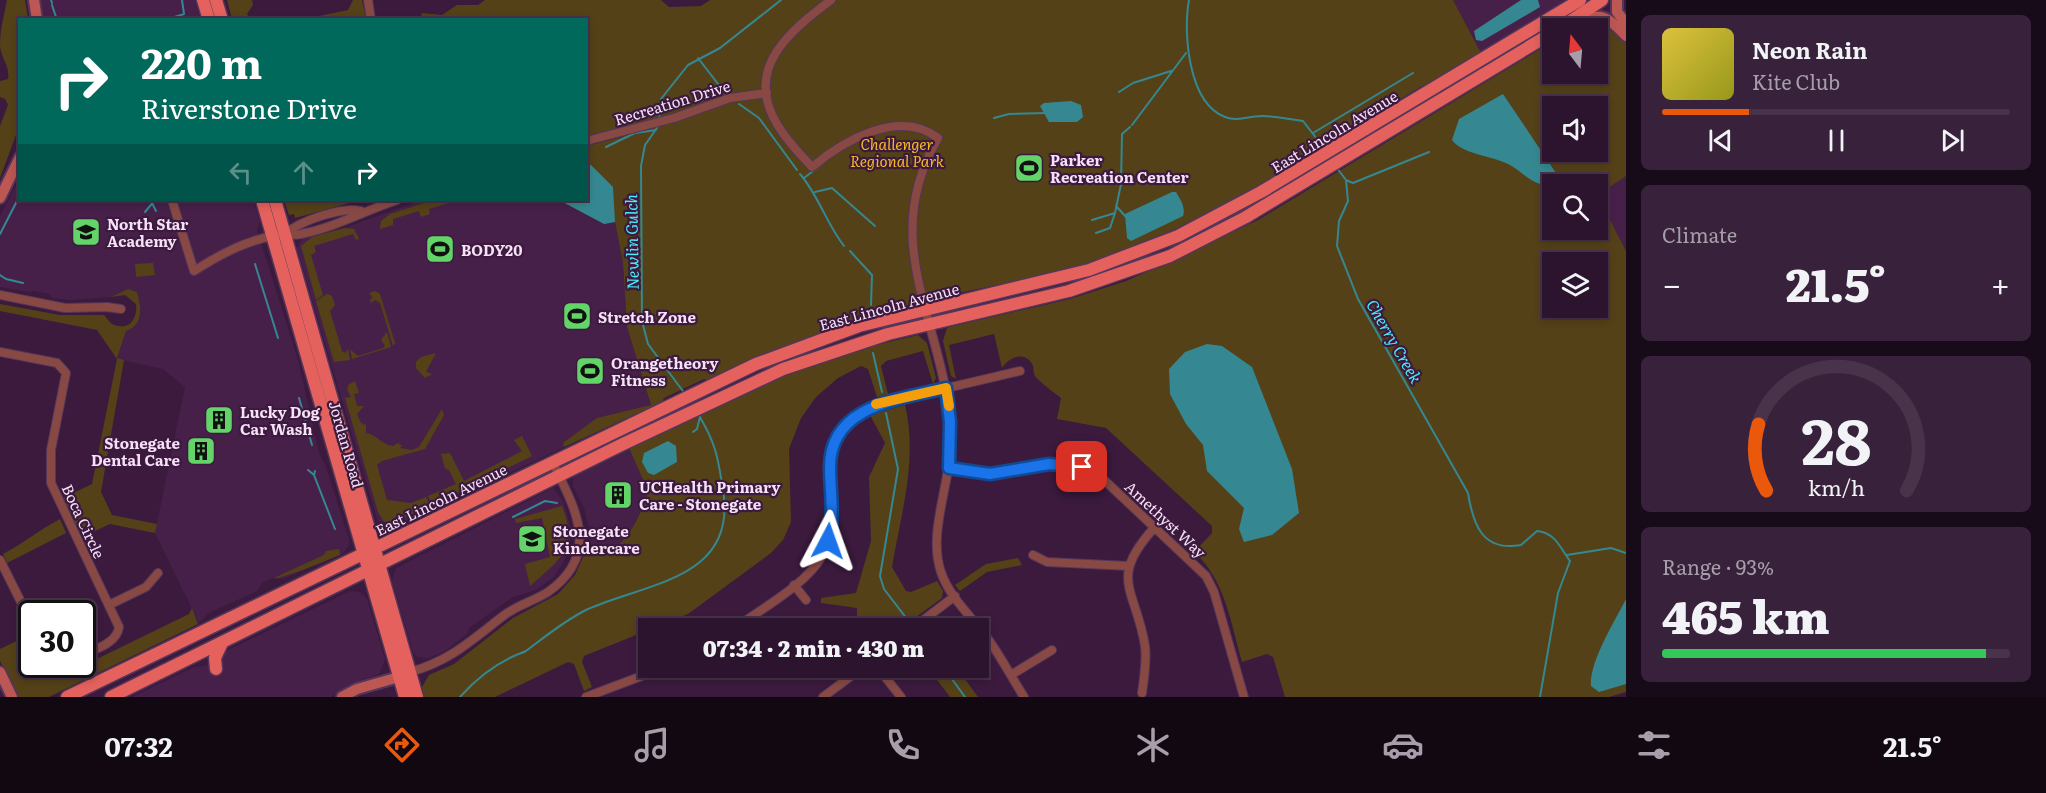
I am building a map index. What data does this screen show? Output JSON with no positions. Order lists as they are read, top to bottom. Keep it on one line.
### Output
{"streets":{"main road":["East Lincoln Avenue","Jordan Road"],"street":["Recreation Drive","Amethyst Way","Boca Circle"]},"crossings":[["East Lincoln Avenue","Jordan Road"]],"water":["Newlin Gulch","Cherry Creek"],"parks":["Challenger Regional Park"],"places":{"sports":["Parker Recreation Center","BODY20","Stretch Zone","Orangetheory Fitness"],"school or university":["North Star Academy","Stonegate Kindercare"],"building":["Lucky Dog Car Wash","Stonegate Dental Care","UCHealth Primary Care - Stonegate"]},"north":"top","page":{"turn":["220 m","Riverstone Drive"],"song":["Neon Rain","Kite Club"],"tile":["Climate",["Range · 93%","465 km"]],"heat":["−","21.5°","+"],"limit":"30","trip":"07:34 · 2 min · 430 m","tabs":["07:32","21.5°"],"gauge":["28","km/h"]}}
